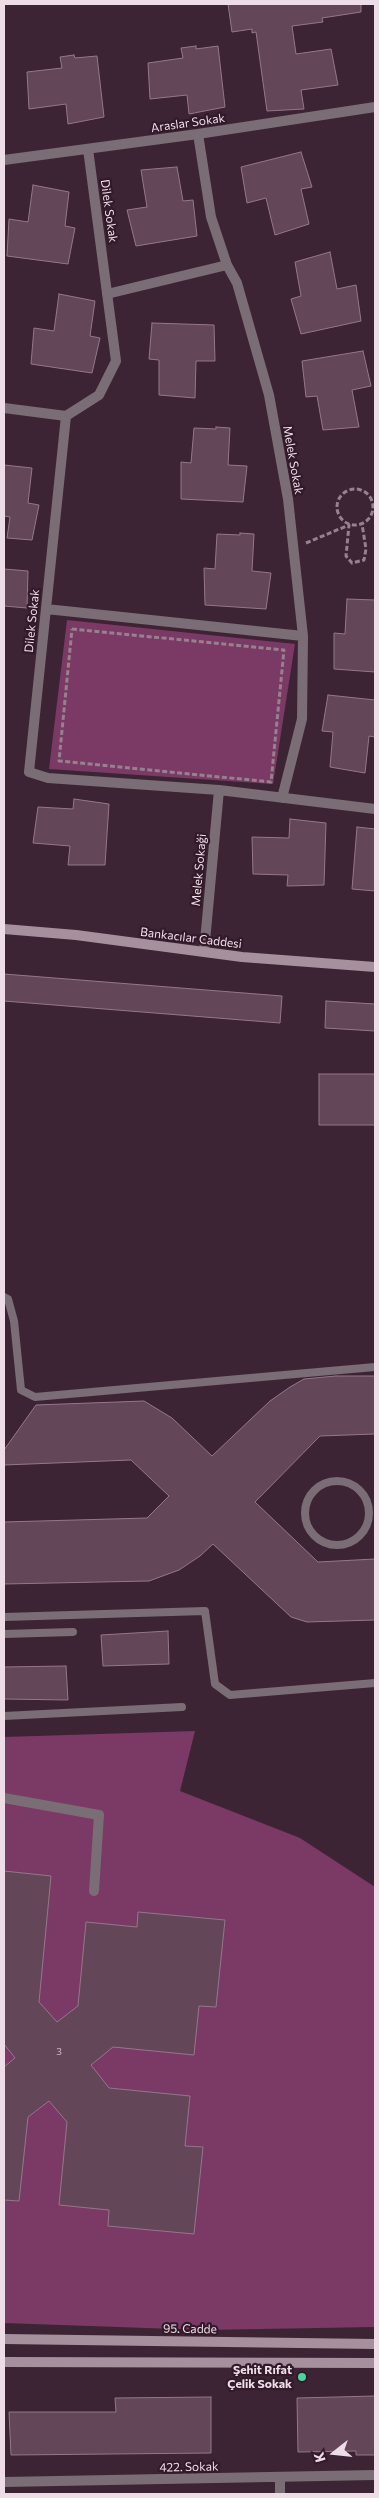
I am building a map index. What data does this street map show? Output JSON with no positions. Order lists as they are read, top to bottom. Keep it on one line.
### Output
{"streets":{"main road":["Bankacılar Caddesi","95. Cadde"],"street":["Araslar Sokak","Dilek Sokak","Melek Sokak","Melek Sokaği","422. Sokak"]},"crossings":[["Araslar Sokak","Dilek Sokak"],["Araslar Sokak","Melek Sokak"],["Dilek Sokak","Melek Sokak"],["Dilek Sokak","Melek Sokaği"],["Melek Sokaği","Bankacılar Caddesi"]],"places":["Şehit Rıfat Çelik Sokak"],"house_numbers":["3"],"north":"left"}
